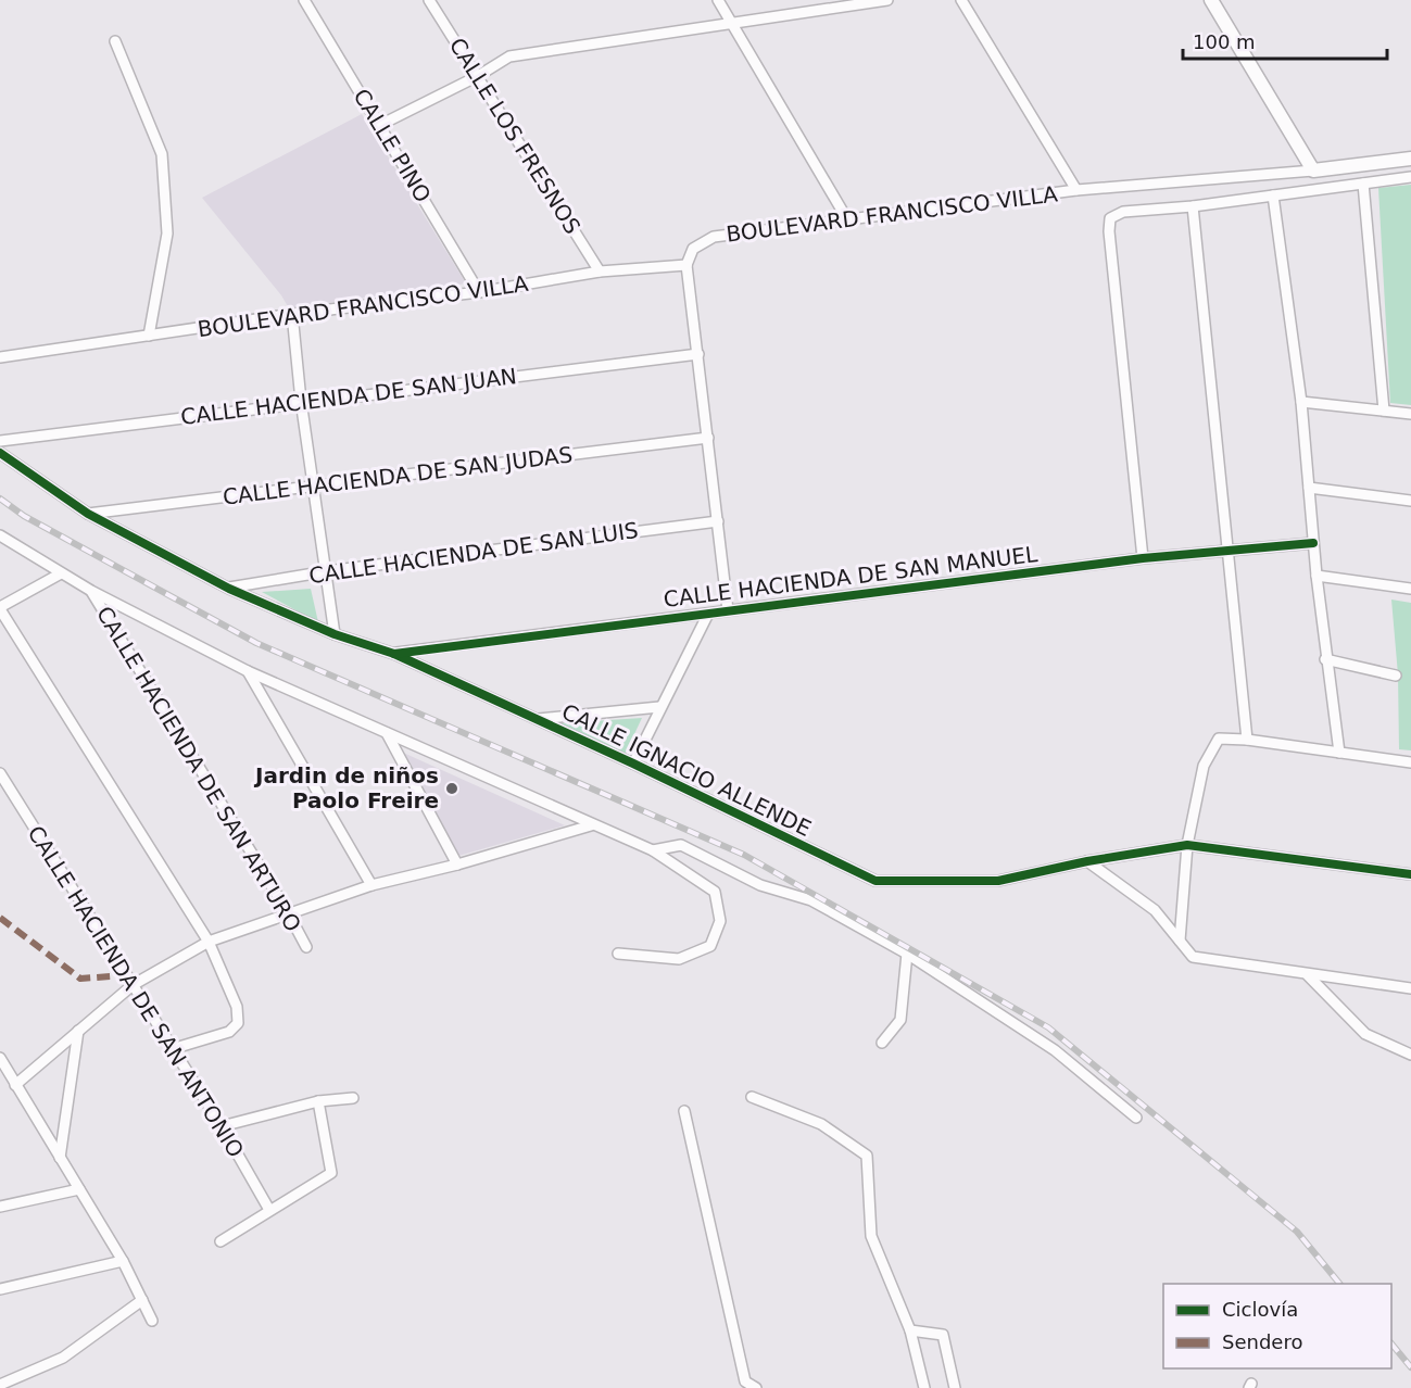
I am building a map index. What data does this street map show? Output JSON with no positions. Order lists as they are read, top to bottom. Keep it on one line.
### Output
{"streets":{"street":["CALLE LOS FRESNOS","CALLE PINO","BOULEVARD FRANCISCO VILLA","CALLE HACIENDA DE SAN JUAN","CALLE HACIENDA DE SAN JUDAS","CALLE HACIENDA DE SAN LUIS","CALLE HACIENDA DE SAN MANUEL","CALLE HACIENDA DE SAN ARTURO","CALLE IGNACIO ALLENDE","CALLE HACIENDA DE SAN ANTONIO"]},"crossings":[["CALLE LOS FRESNOS","BOULEVARD FRANCISCO VILLA"],["CALLE PINO","BOULEVARD FRANCISCO VILLA"],["CALLE HACIENDA DE SAN JUDAS","CALLE IGNACIO ALLENDE"],["CALLE HACIENDA DE SAN LUIS","CALLE IGNACIO ALLENDE"],["CALLE HACIENDA DE SAN MANUEL","CALLE IGNACIO ALLENDE"]],"places":["Jardin de niños Paolo Freire"],"legend":["Ciclovía","Sendero"],"scale_bar":"100 m"}
